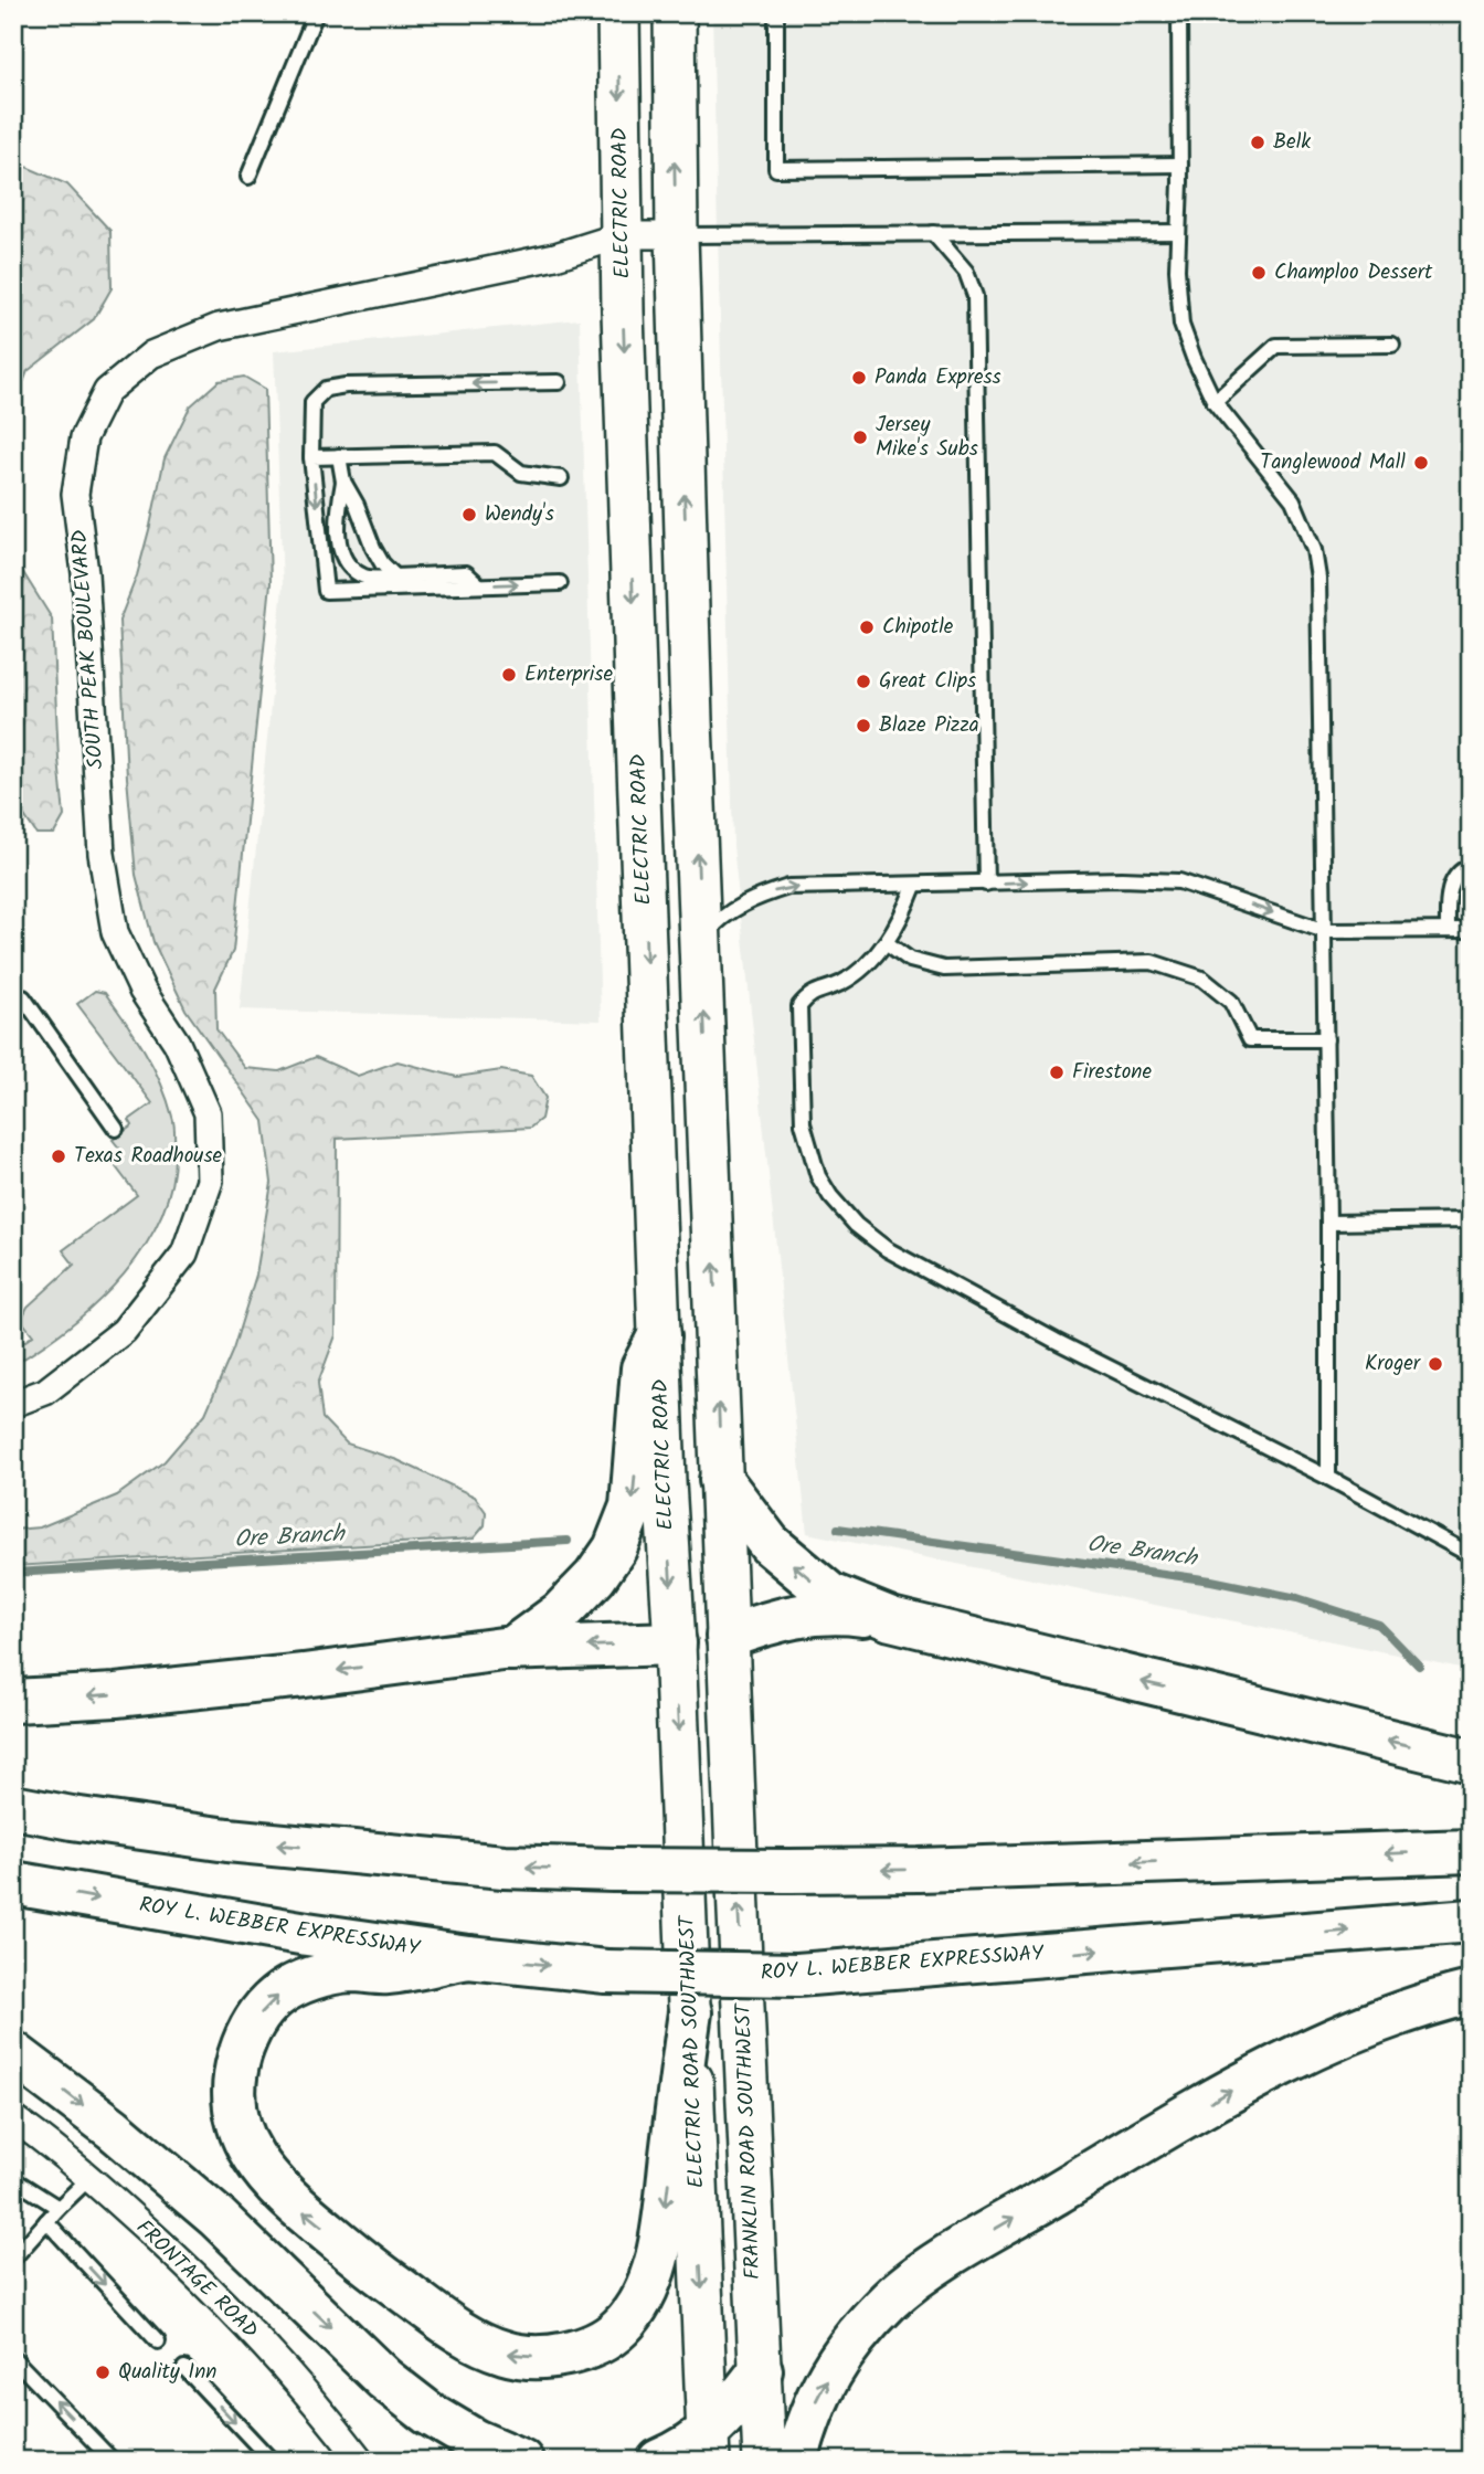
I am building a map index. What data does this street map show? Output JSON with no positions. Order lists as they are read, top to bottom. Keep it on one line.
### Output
{"streets":{"highway":["ROY L. WEBBER EXPRESSWAY"],"main road":["ELECTRIC ROAD","ELECTRIC ROAD SOUTHWEST","FRANKLIN ROAD SOUTHWEST"],"street":["SOUTH PEAK BOULEVARD","FRONTAGE ROAD"]},"crossings":[["ELECTRIC ROAD","SOUTH PEAK BOULEVARD"],["ELECTRIC ROAD","ELECTRIC ROAD SOUTHWEST"]],"one_way":["ELECTRIC ROAD SOUTHWEST","FRANKLIN ROAD SOUTHWEST"],"water":["Ore Branch"],"places":["Belk","Champloo Dessert","Panda Express","Jersey Mike's Subs","Tanglewood Mall","Wendy's","Chipotle","Enterprise","Great Clips","Blaze Pizza","Firestone","Texas Roadhouse","Kroger","Quality Inn"]}
